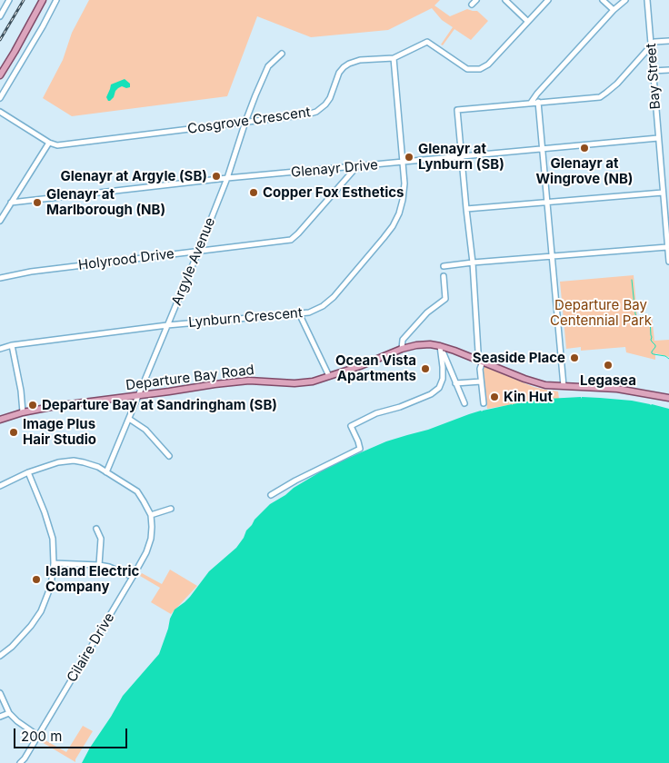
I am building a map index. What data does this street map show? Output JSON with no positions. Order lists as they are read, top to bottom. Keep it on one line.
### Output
{"streets":{"main road":["Departure Bay Road"],"street":["Bay Street","Cosgrove Crescent","Glenayr Drive","Holyrood Drive","Argyle Avenue","Lynburn Crescent","Cilaire Drive"]},"crossings":[["Bay Street","Glenayr Drive"],["Cosgrove Crescent","Argyle Avenue"],["Cosgrove Crescent","Lynburn Crescent"],["Glenayr Drive","Holyrood Drive"],["Glenayr Drive","Argyle Avenue"],["Glenayr Drive","Lynburn Crescent"],["Holyrood Drive","Argyle Avenue"],["Argyle Avenue","Lynburn Crescent"],["Argyle Avenue","Departure Bay Road"],["Argyle Avenue","Cilaire Drive"]],"parks":["Departure Bay Centennial Park"],"places":["Glenayr at Wingrove (NB)","Glenayr at Lynburn (SB)","Glenayr at Argyle (SB)","Copper Fox Esthetics","Glenayr at Marlborough (NB)","Seaside Place","Legasea","Ocean Vista Apartments","Kin Hut","Departure Bay at Sandringham (SB)","Image Plus Hair Studio","Island Electric Company"],"scale_bar":"200 m"}
